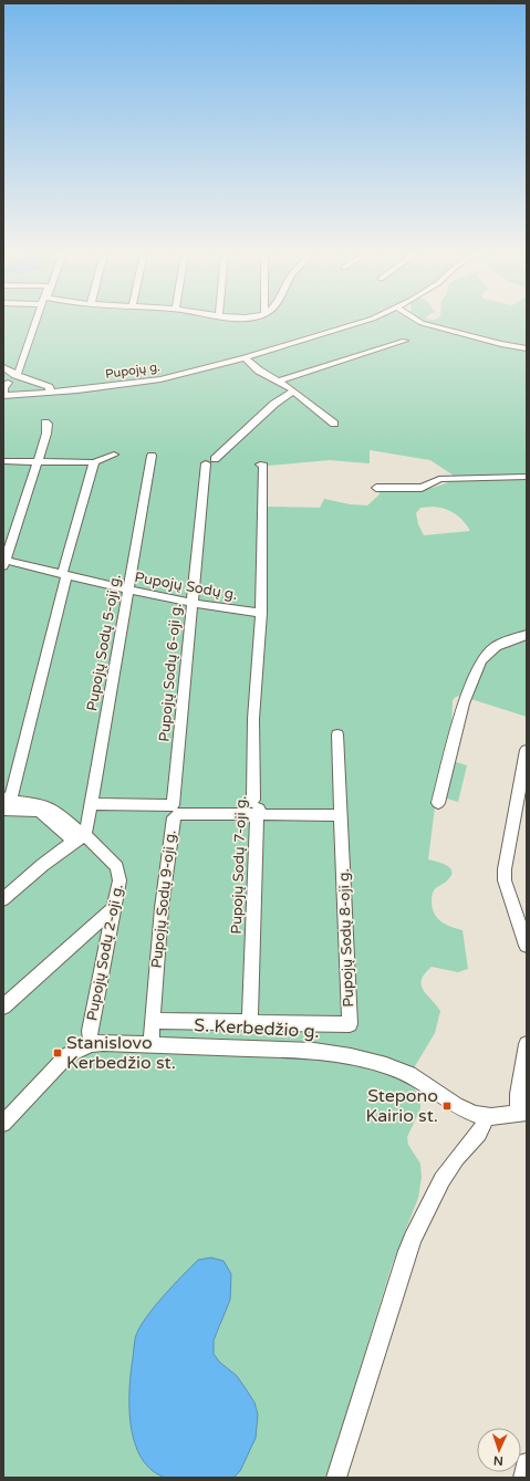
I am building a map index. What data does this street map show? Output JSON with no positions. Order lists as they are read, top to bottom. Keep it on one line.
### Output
{"streets":{"street":["Pupojų g.","Pupojų Sodų g.","Pupojų Sodų 5-oji g.","Pupojų Sodų 6-oji g.","Pupojų Sodų 7-oji g.","Pupojų Sodų 9-oji g.","Pupojų Sodų 8-oji g.","Pupojų Sodų 2-oji g.","S. Kerbedžio g."]},"crossings":[["Pupojų Sodų g.","Pupojų Sodų 5-oji g."],["Pupojų Sodų g.","Pupojų Sodų 6-oji g."],["Pupojų Sodų g.","Pupojų Sodų 7-oji g."],["Pupojų Sodų 5-oji g.","Pupojų Sodų 6-oji g."],["Pupojų Sodų 5-oji g.","Pupojų Sodų 2-oji g."],["Pupojų Sodų 7-oji g.","Pupojų Sodų 9-oji g."],["Pupojų Sodų 7-oji g.","Pupojų Sodų 8-oji g."],["Pupojų Sodų 9-oji g.","Pupojų Sodų 8-oji g."],["Pupojų Sodų 9-oji g.","S. Kerbedžio g."],["Pupojų Sodų 2-oji g.","S. Kerbedžio g."]],"places":{"transit":["Stanislovo Kerbedžio st.","Stepono Kairio st."]},"north":"bottom"}
